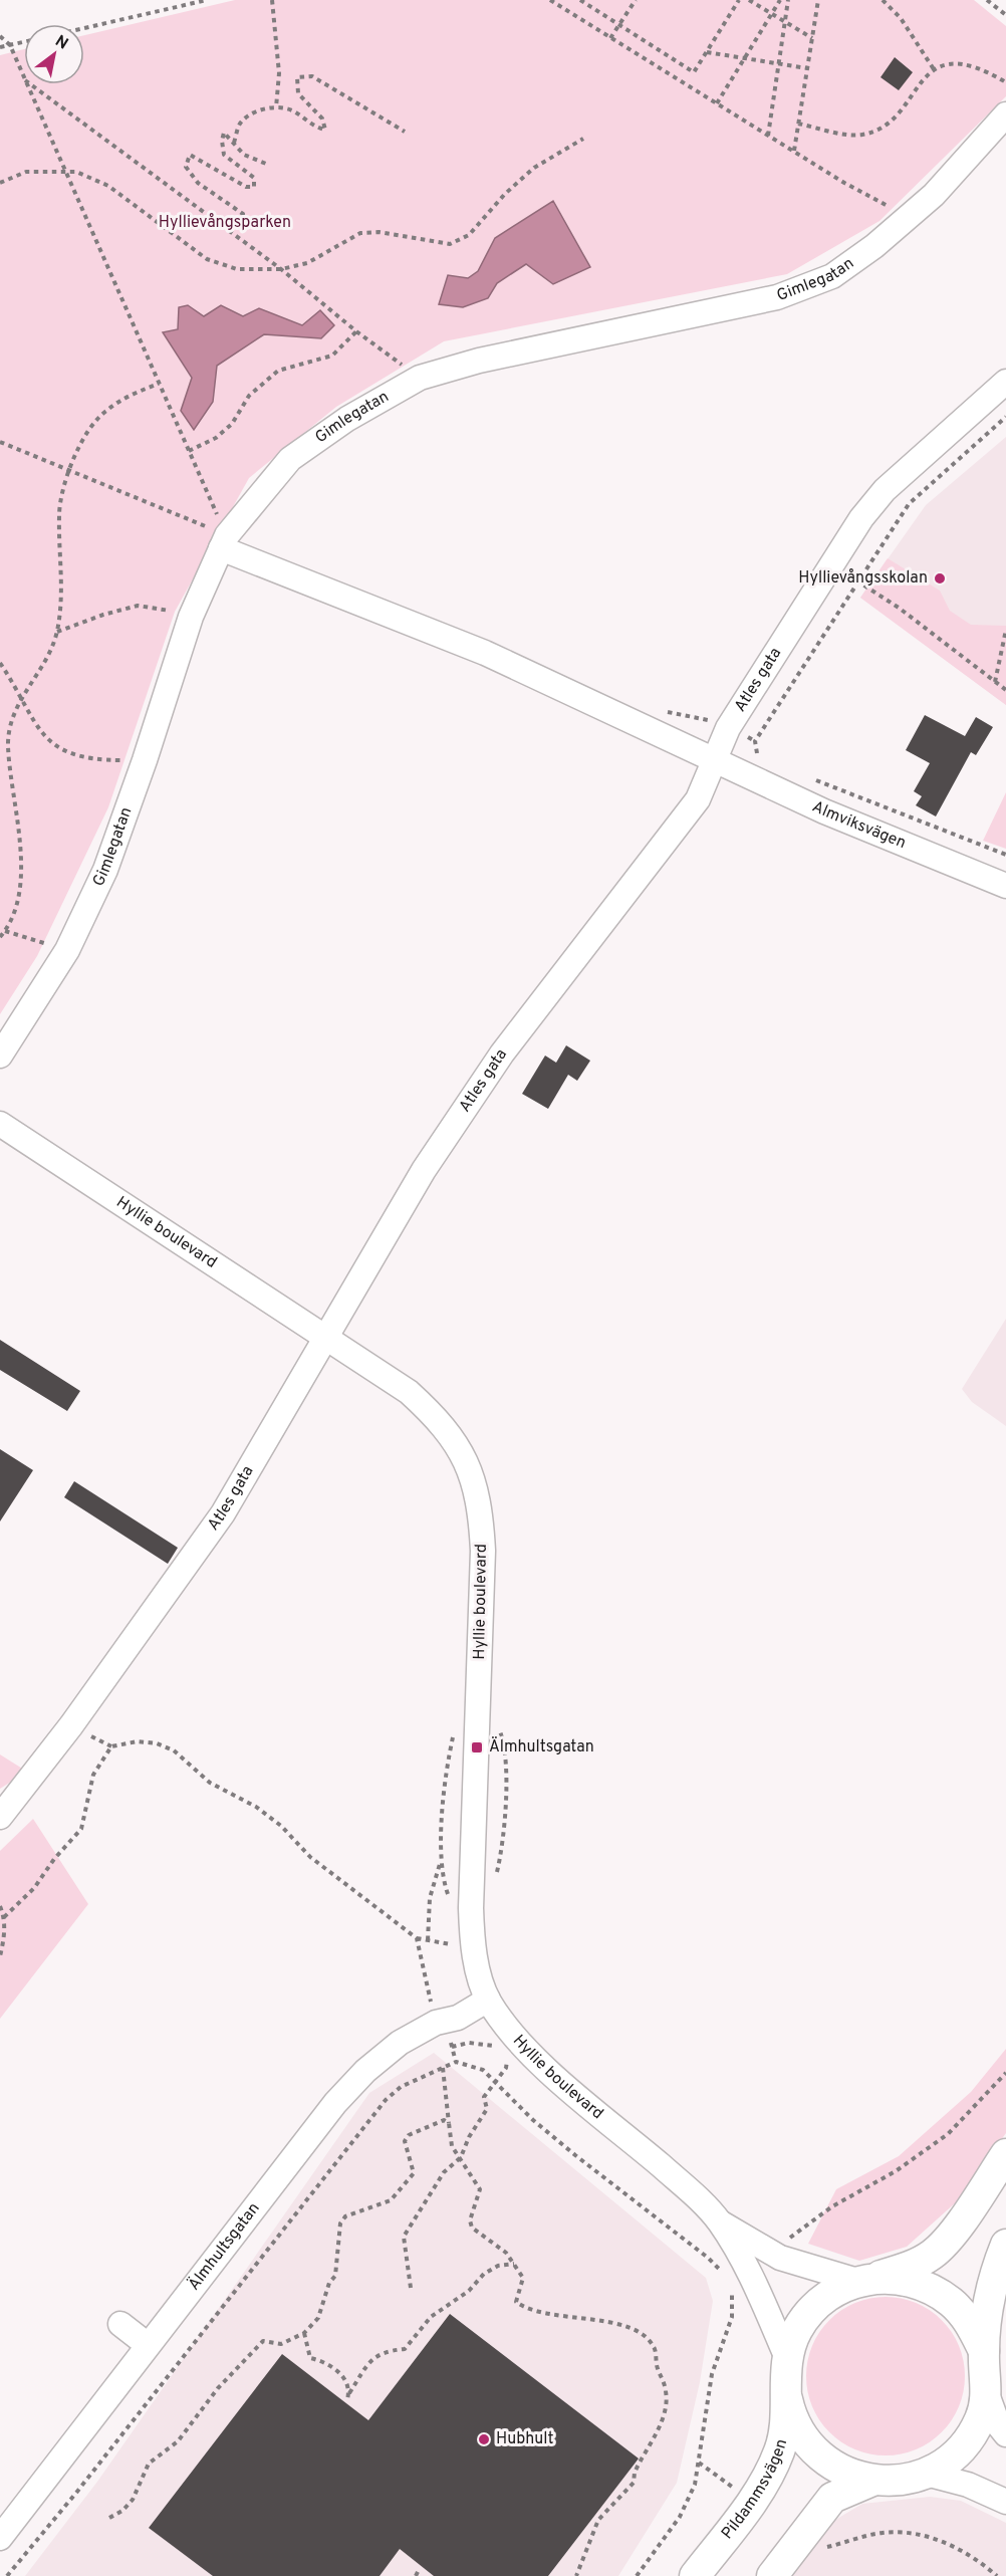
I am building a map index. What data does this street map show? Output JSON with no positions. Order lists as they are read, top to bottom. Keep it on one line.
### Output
{"streets":{"main road":["Pildammsvägen"],"street":["Gimlegatan","Atles gata","Almviksvägen","Hyllie boulevard","Älmhultsgatan"]},"crossings":[["Gimlegatan","Almviksvägen"],["Atles gata","Almviksvägen"],["Atles gata","Hyllie boulevard"],["Hyllie boulevard","Älmhultsgatan"],["Hyllie boulevard","Pildammsvägen"]],"parks":["Hyllievångsparken"],"places":{"other":["Hyllievångsskolan","Hubhult"],"transit":["Älmhultsgatan"]},"north":"top right"}
